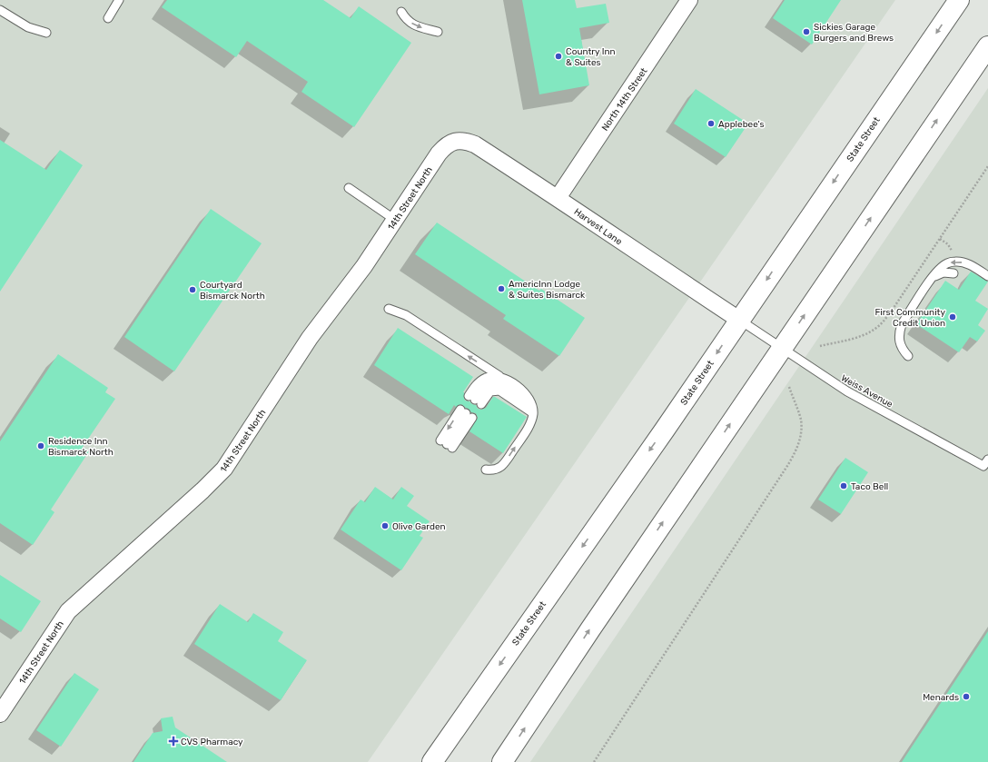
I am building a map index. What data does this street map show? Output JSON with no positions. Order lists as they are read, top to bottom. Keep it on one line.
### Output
{"streets":{"highway":["State Street"],"street":["North 14th Street","14th Street North","Harvest Lane"],"lane":["Weiss Avenue"]},"crossings":[["North 14th Street","Harvest Lane"],["State Street","Harvest Lane"],["State Street","Weiss Avenue"],["14th Street North","Harvest Lane"],["Harvest Lane","Weiss Avenue"]],"places":{"other":["Sickies Garage Burgers and Brews","Country Inn & Suites","Applebee's","AmericInn Lodge & Suites Bismarck","Courtyard Bismarck North","First Community Credit Union","Residence Inn Bismarck North","Taco Bell","Olive Garden","Menards"],"health":["CVS Pharmacy"]}}
